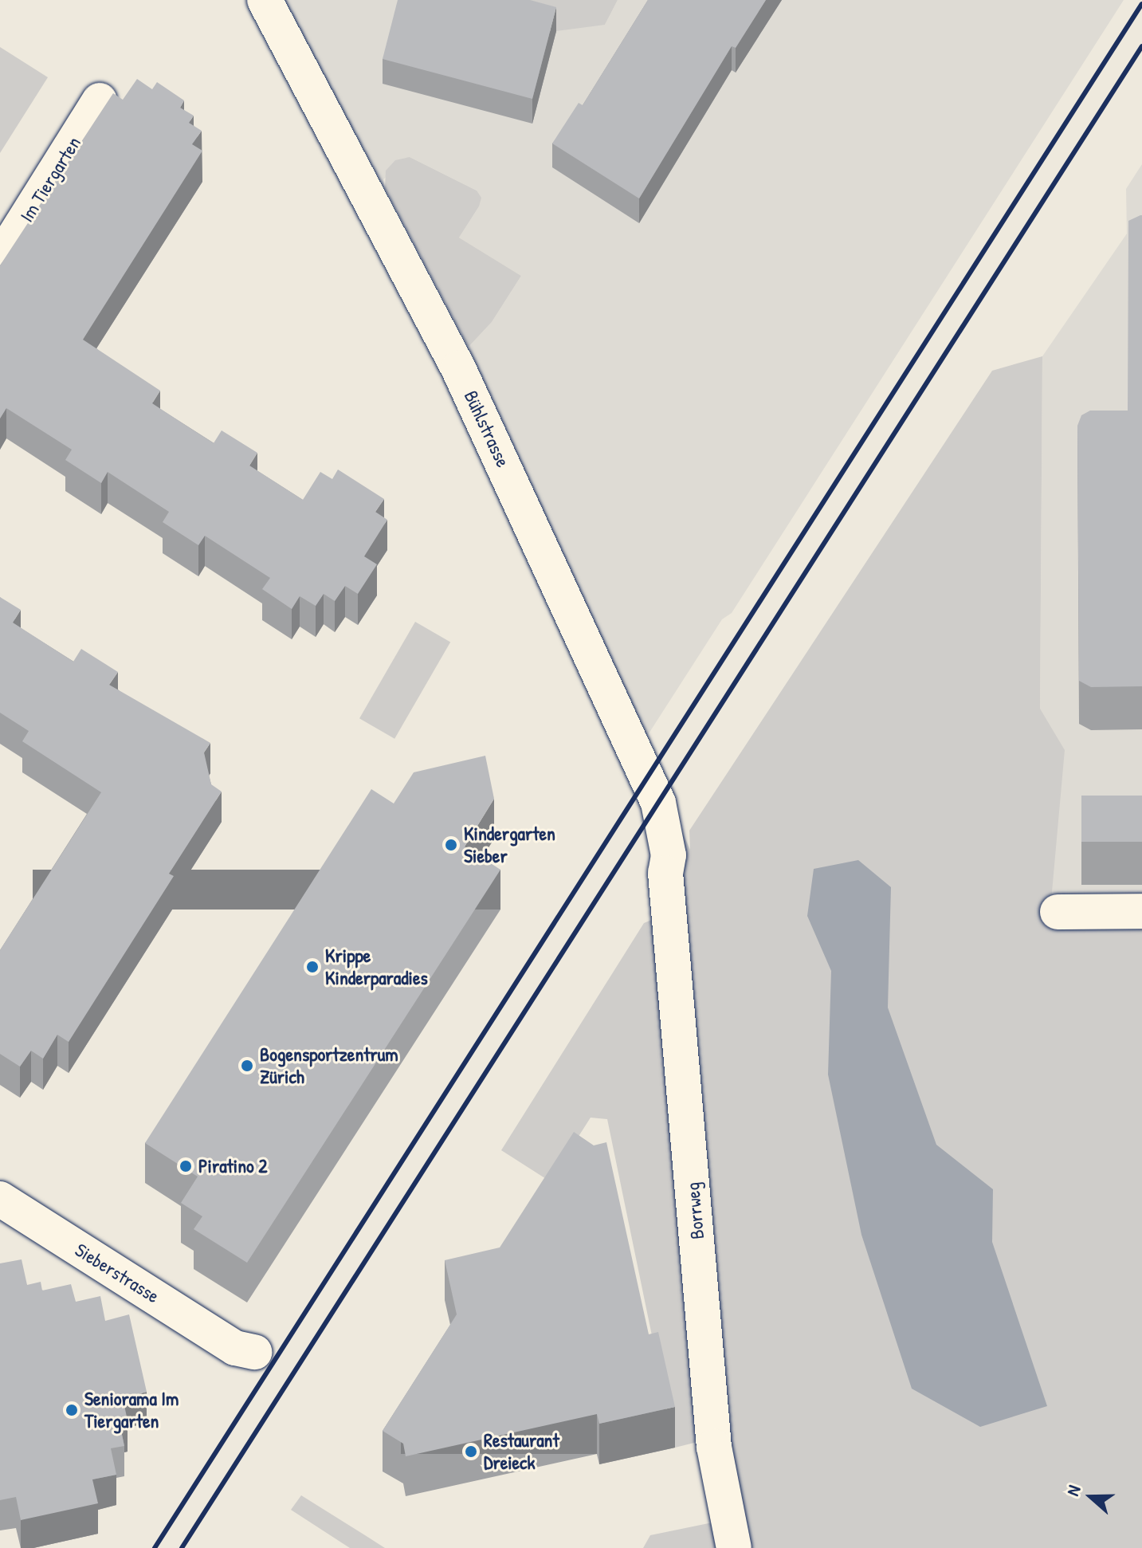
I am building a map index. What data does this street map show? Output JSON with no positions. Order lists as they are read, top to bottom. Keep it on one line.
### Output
{"streets":{"street":["Im Tiergarten","Bühlstrasse","Borrweg","Sieberstrasse"]},"crossings":[["Bühlstrasse","Borrweg"]],"places":["Kindergarten Sieber","Krippe Kinderparadies","Bogensportzentrum Zürich","Piratino 2","Seniorama Im Tiergarten","Restaurant Dreieck"],"north":"left"}
